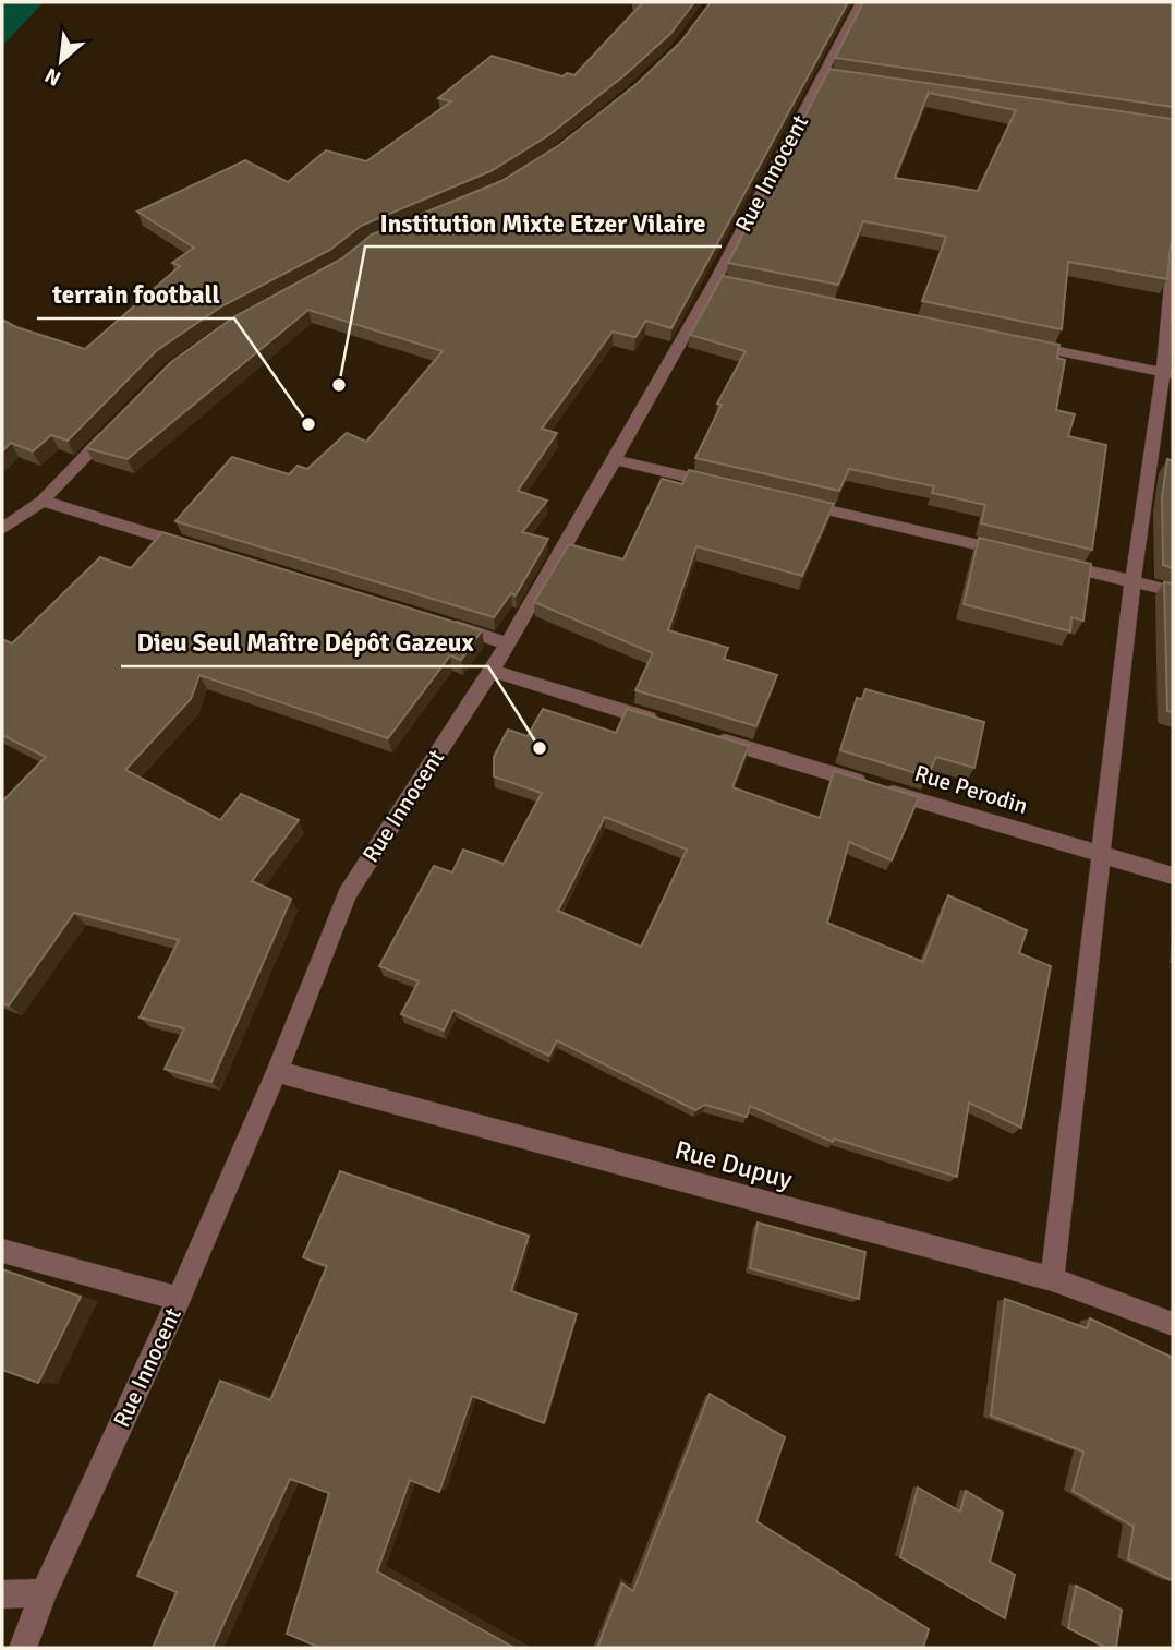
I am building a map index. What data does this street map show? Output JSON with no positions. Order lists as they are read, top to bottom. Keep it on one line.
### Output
{"streets":{"street":["Rue Innocent","Rue Perodin","Rue Dupuy"]},"crossings":[["Rue Innocent","Rue Dupuy"]],"places":["Institution Mixte Etzer Vilaire","terrain football","Dieu Seul Maître Dépôt Gazeux"],"north":"bottom left"}
